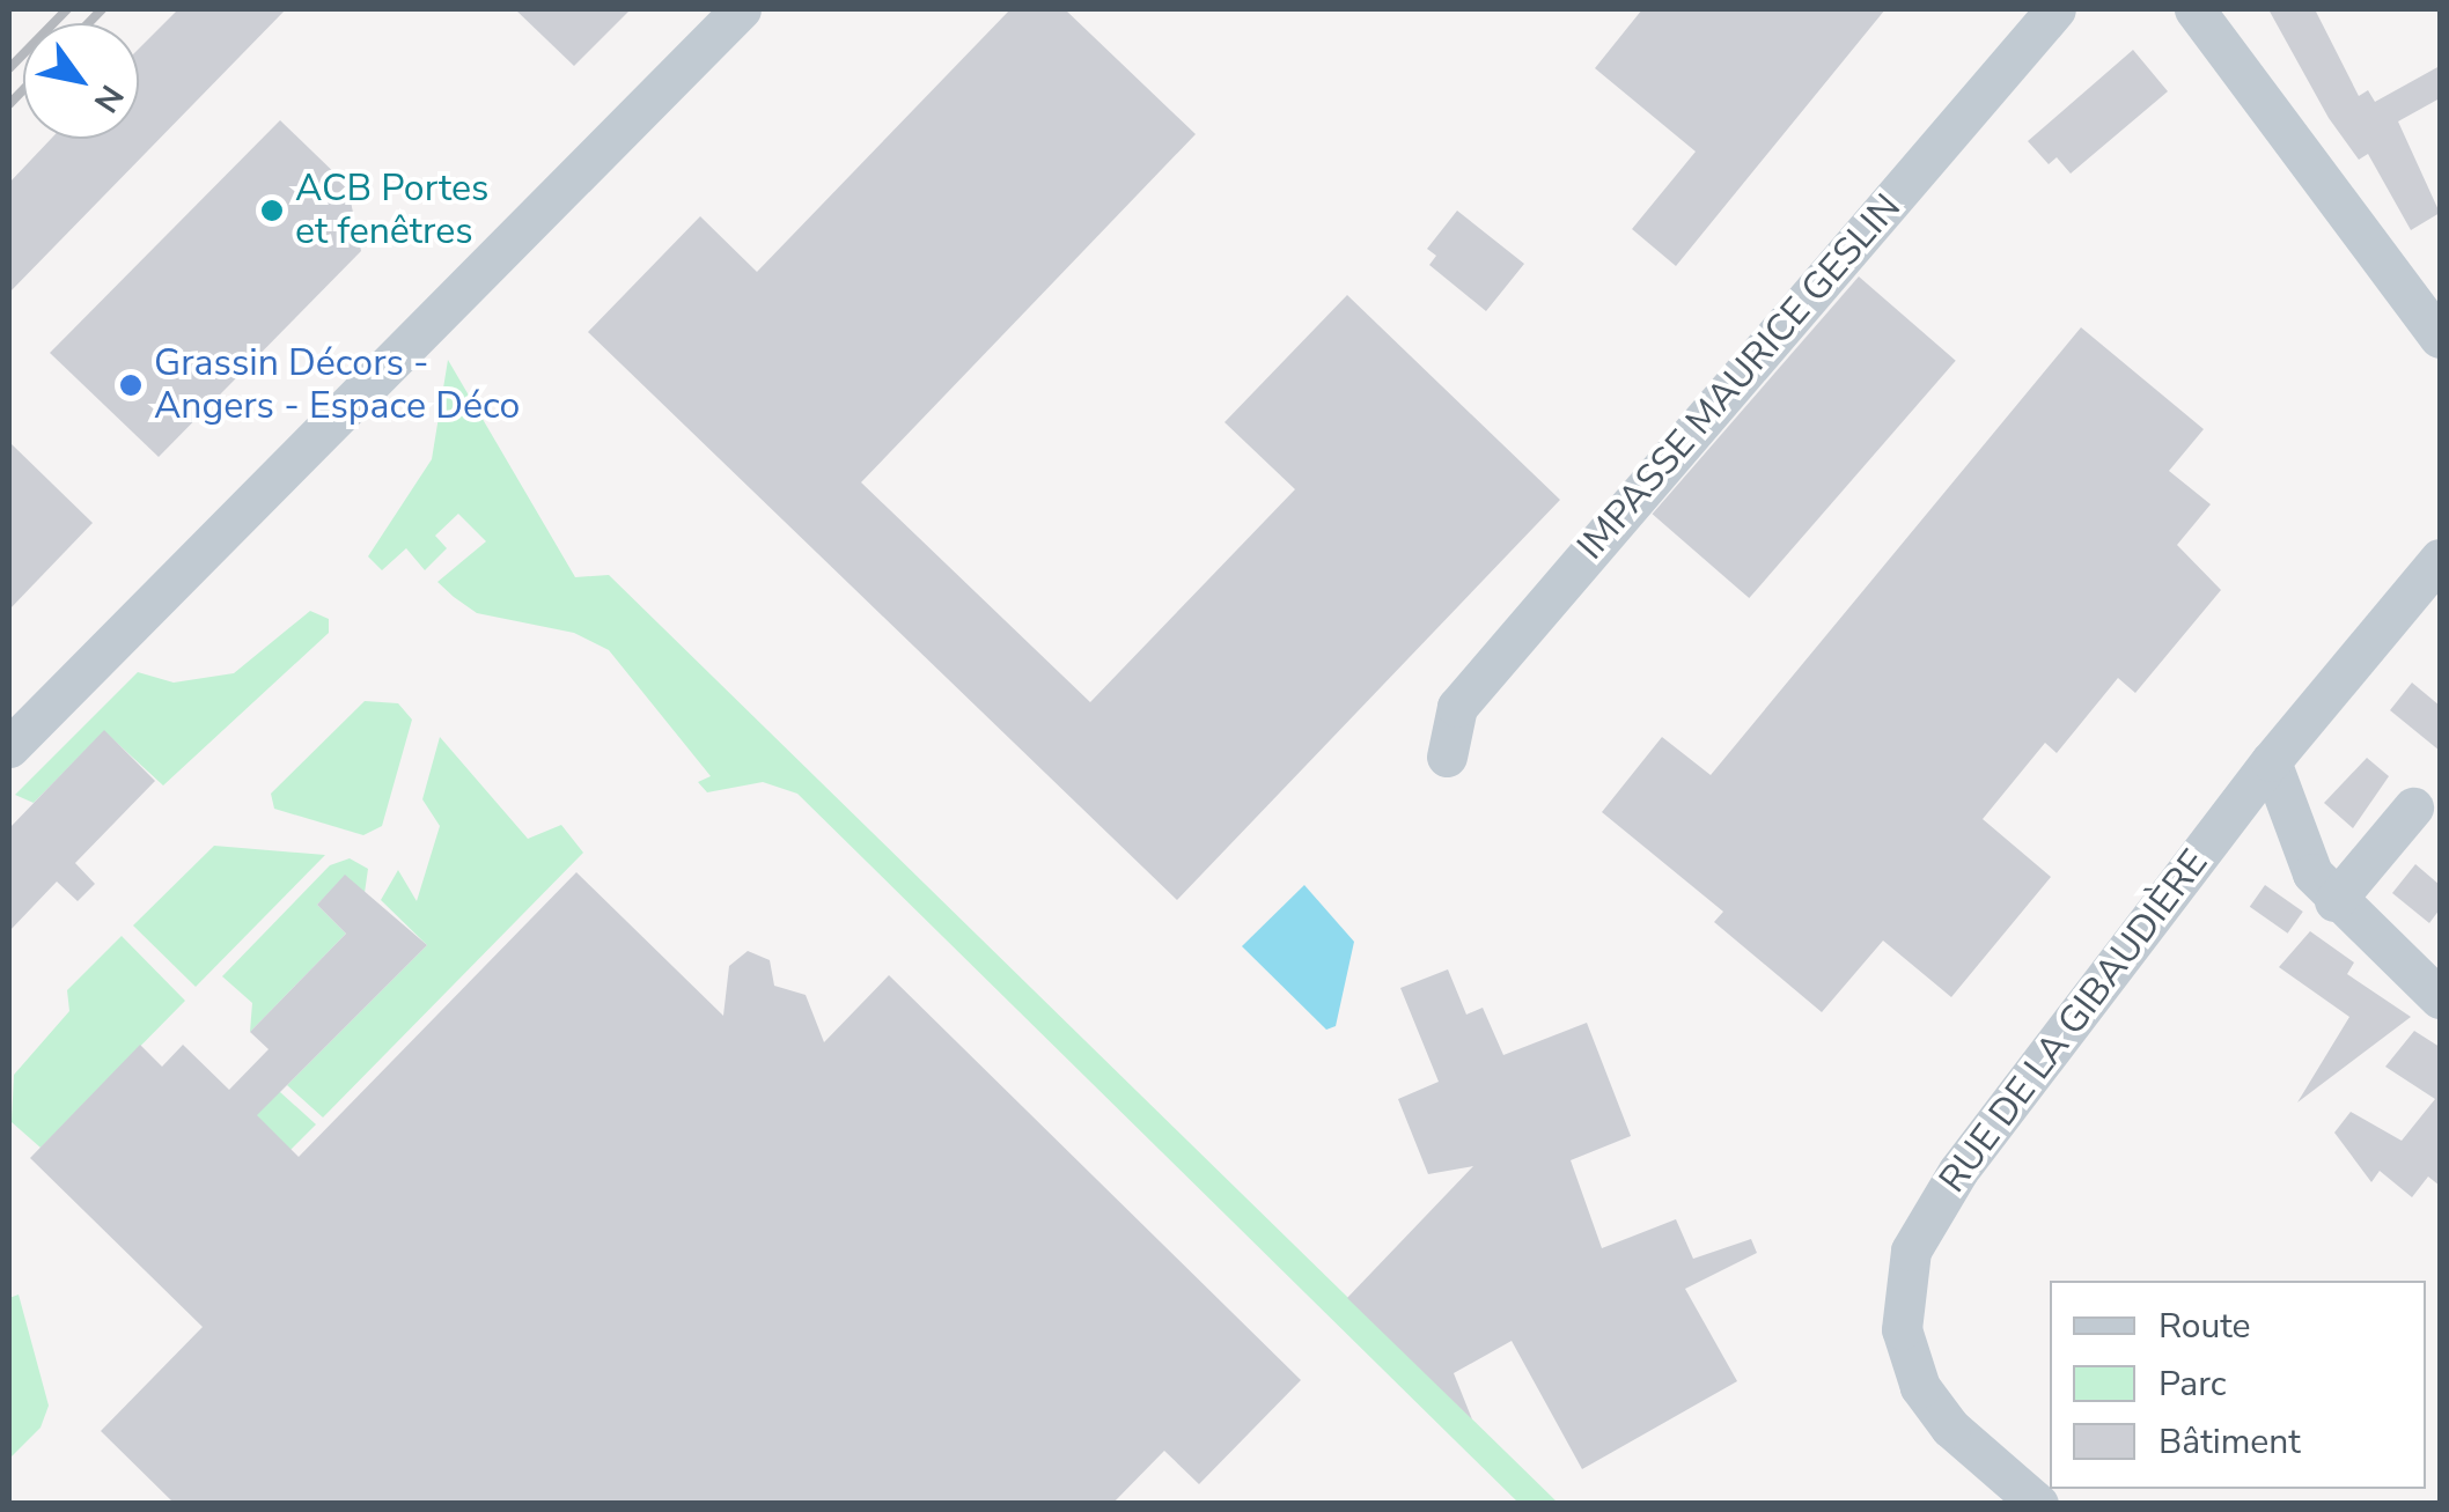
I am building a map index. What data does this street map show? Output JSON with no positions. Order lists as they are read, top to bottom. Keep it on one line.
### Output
{"streets":{"street":["IMPASSE MAURICE GESLIN","RUE DE LA GIBAUDIÈRE"]},"places":["ACB Portes et fenêtres","Grassin Décors - Angers - Espace Déco"],"legend":["Route","Parc","Bâtiment"],"north":"bottom right"}
